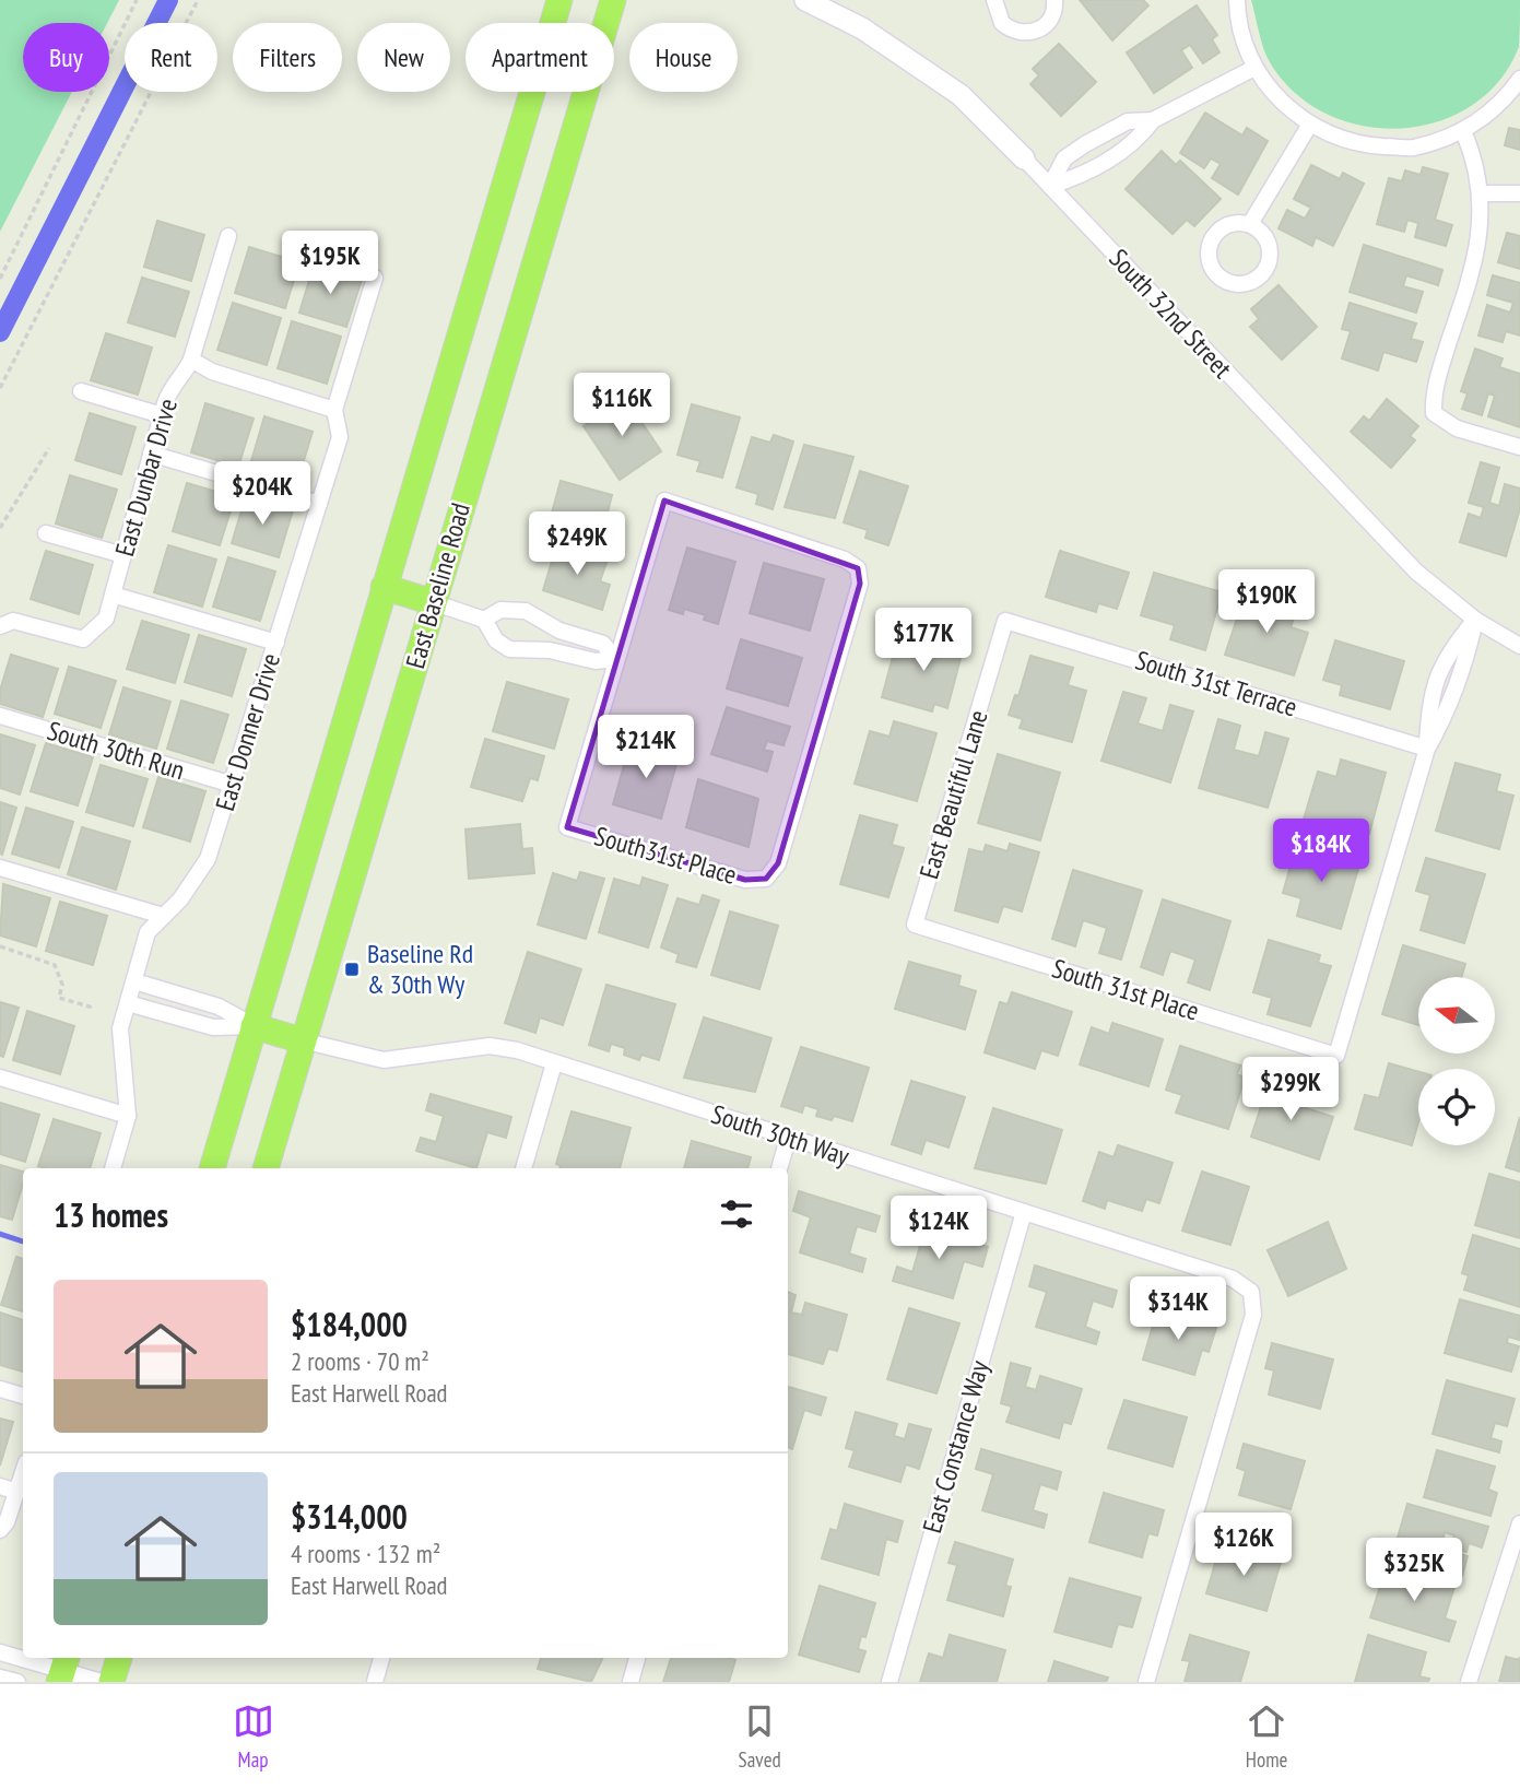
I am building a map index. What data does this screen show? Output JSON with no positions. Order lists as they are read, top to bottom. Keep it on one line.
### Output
{"streets":{"main road":["East Baseline Road"],"street":["South 32nd Street","East Dunbar Drive","South 31st Terrace","East Donner Drive","South 30th Run","East Beautiful Lane","South31st Place","South 31st Place","South 30th Way","East Constance Way"]},"crossings":[["East Baseline Road","South 30th Way"],["South 31st Terrace","East Beautiful Lane"],["South 31st Terrace","South 31st Place"],["East Donner Drive","South 30th Run"],["East Beautiful Lane","South 31st Place"],["South 30th Way","East Constance Way"]],"places":{"transit":["Baseline Rd & 30th Wy"]},"north":"left","page":{"chip":["Buy","Rent","Filters","New","Apartment","House"],"price":["$195K","$116K","$204K","$249K","$190K","$177K","$214K","$184K","$299K","$124K","$314K","$126K","$325K"],"heading":"13 homes","list":[{"name":"$184,000","note":"2 rooms · 70 m² · East Harwell Road"},{"name":"$314,000","note":"4 rooms · 132 m² · East Harwell Road"}],"tabs":["Map","Saved","Home"]}}
